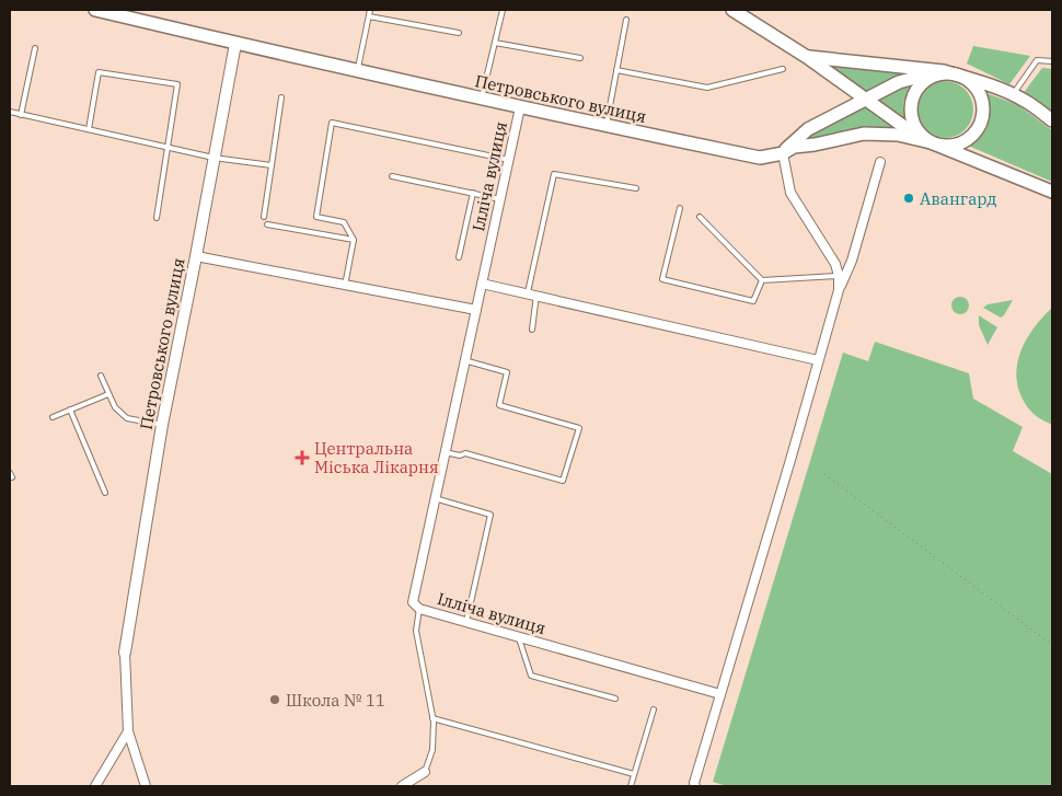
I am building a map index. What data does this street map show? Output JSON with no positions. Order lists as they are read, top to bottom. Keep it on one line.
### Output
{"streets":{"main road":["Петровського вулиця"],"street":["Ілліча вулиця"]},"crossings":[["Петровського вулиця","Ілліча вулиця"]],"places":{"other":["Авангард","Школа № 11"],"health":["Центральна Міська Лікарня"]}}
